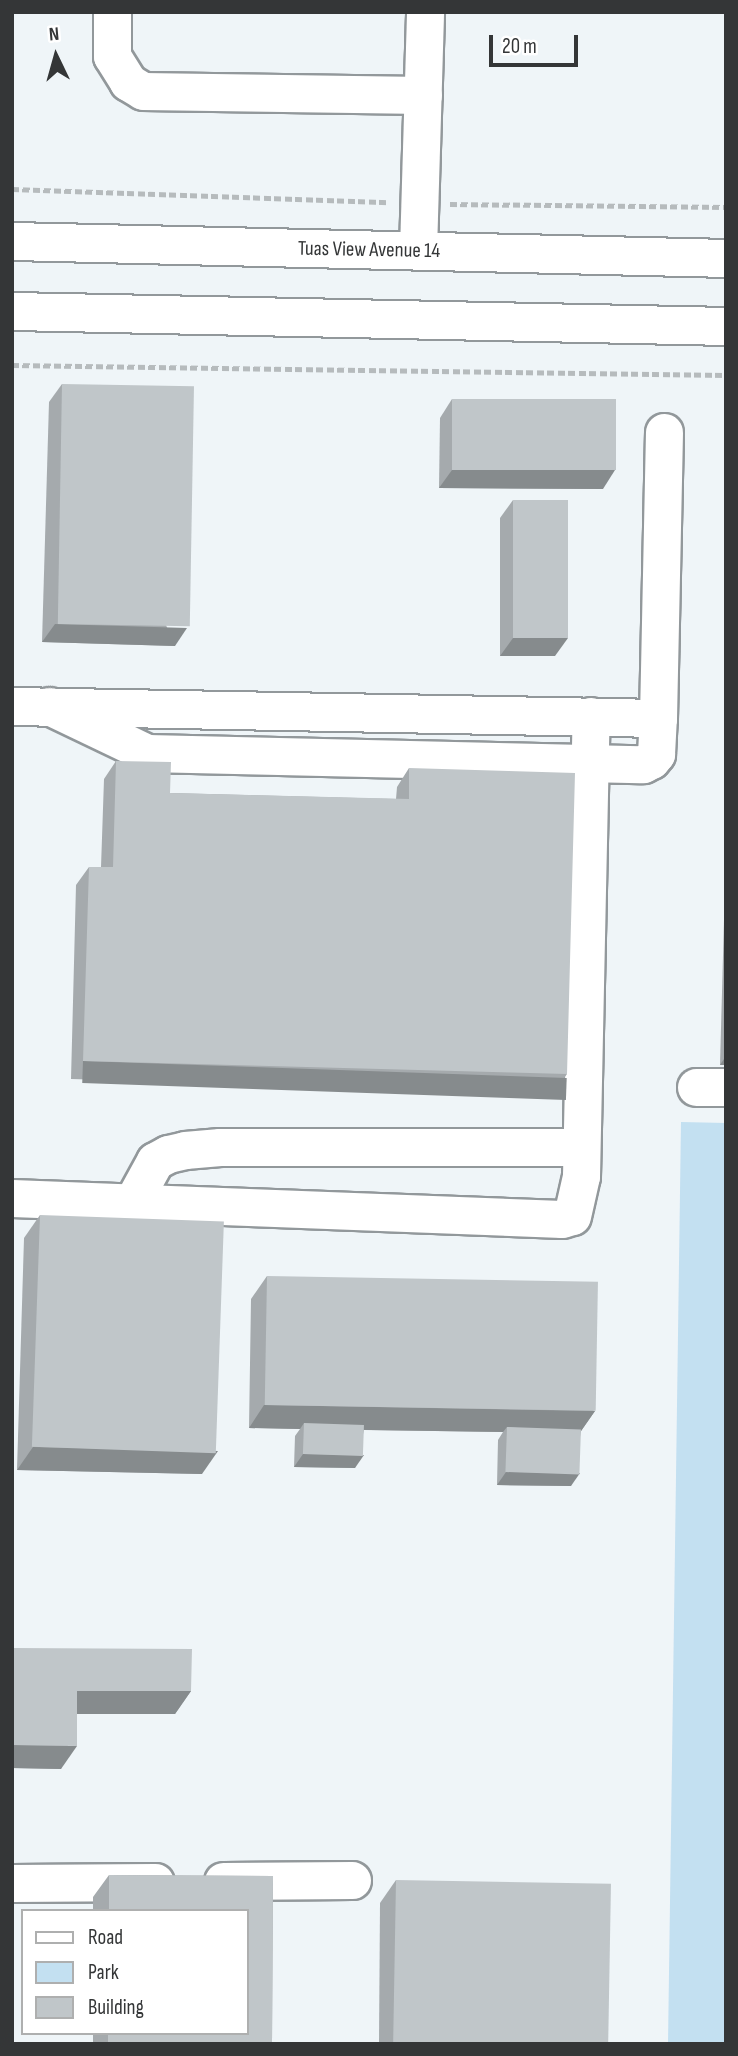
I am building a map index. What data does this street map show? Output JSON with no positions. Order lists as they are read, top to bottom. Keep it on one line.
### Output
{"streets":{"street":["Tuas View Avenue 14"]},"legend":["Road","Park","Building"],"scale_bar":"20 m","north":"top"}
